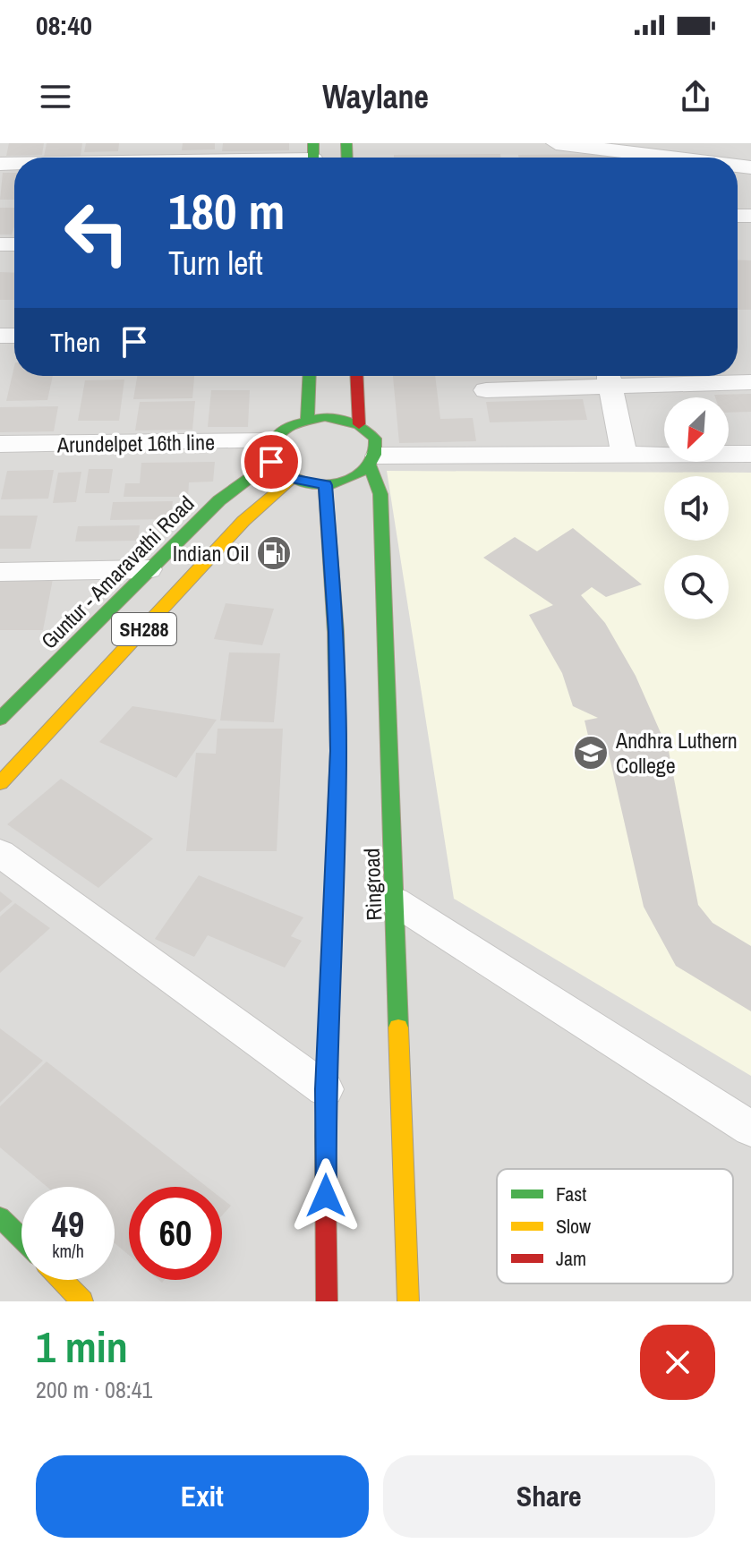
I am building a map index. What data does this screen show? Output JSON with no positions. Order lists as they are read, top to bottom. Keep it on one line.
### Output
{"streets":{"main road":["Guntur - Amaravathi Road","SH288","Ringroad"],"street":["Arundelpet 16th line"]},"crossings":[["Arundelpet 16th line","Guntur - Amaravathi Road"],["Arundelpet 16th line","SH288"],["Arundelpet 16th line","Ringroad"],["Guntur - Amaravathi Road","SH288"],["Guntur - Amaravathi Road","Ringroad"],["SH288","Ringroad"]],"places":{"fuel station":["Indian Oil"],"school or university":["Andhra Luthern College"]},"legend":["Fast","Slow","Jam"],"north":"bottom left","page":{"status":"08:40","header":"Waylane","turn":["180 m","Turn left"],"then":"Then","speed":"49 km/h","limit":"60","heading":["1 min","200 m · 08:41"],"buttons":["Exit","Share"]}}
